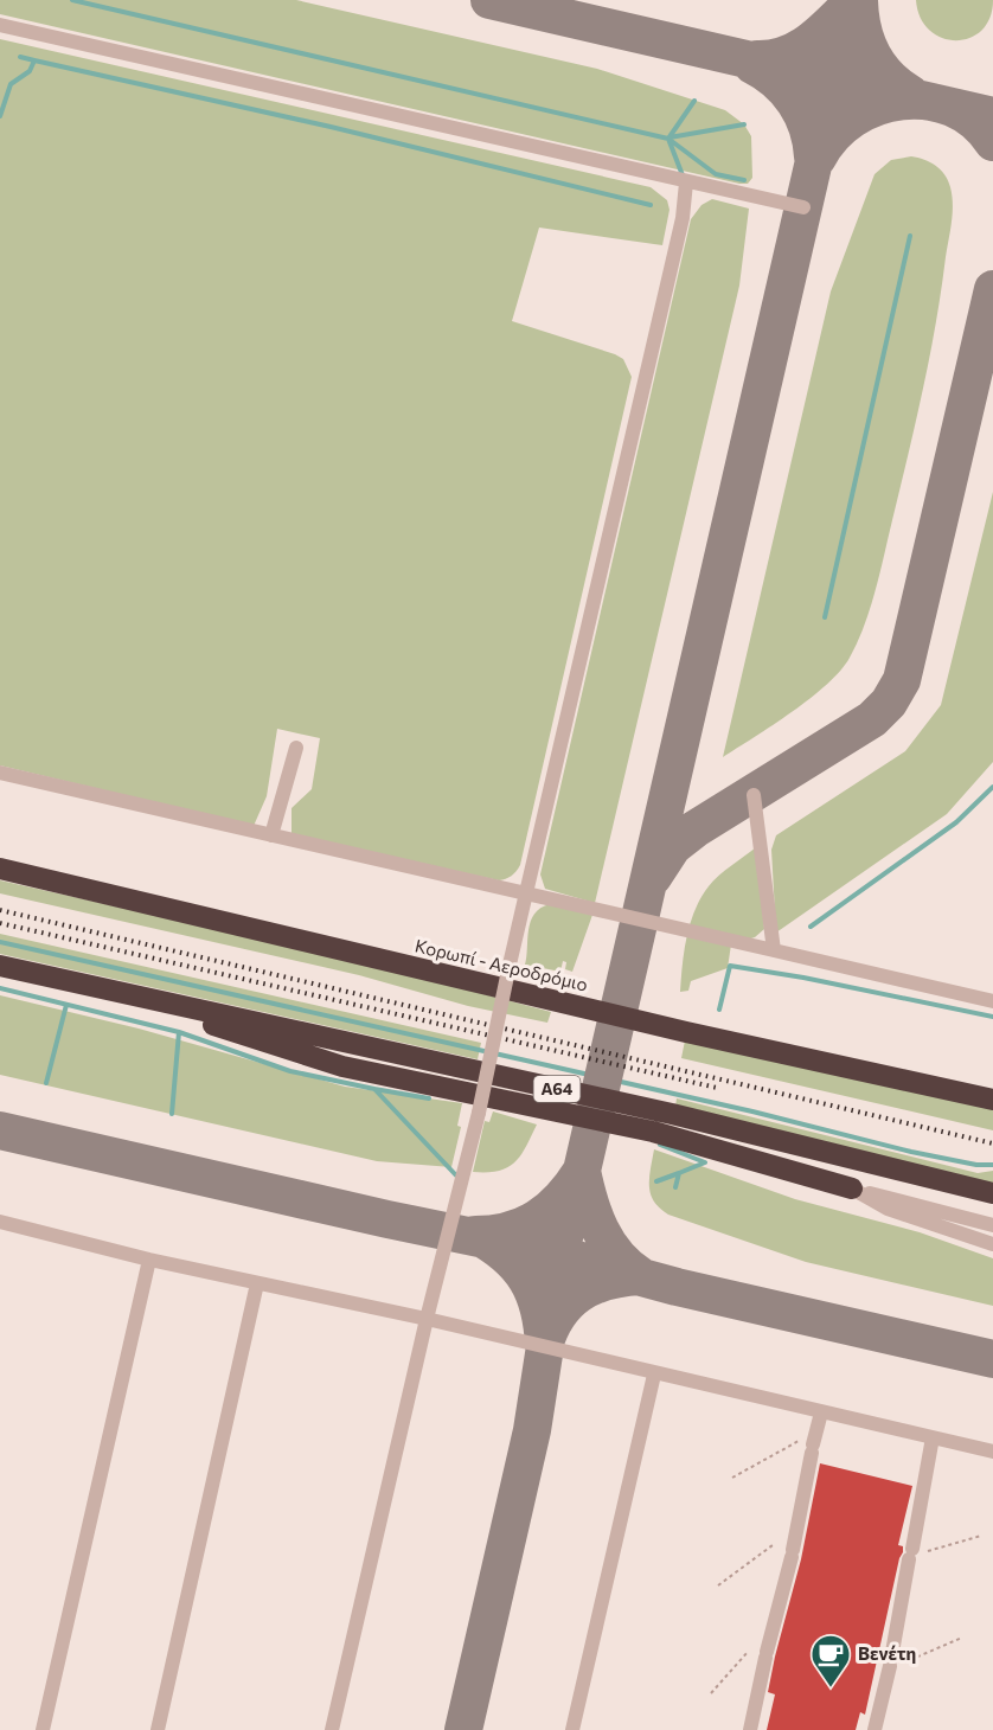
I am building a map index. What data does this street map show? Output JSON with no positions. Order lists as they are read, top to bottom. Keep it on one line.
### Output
{"streets":{"highway":["Κορωπί - Αεροδρόμιο","Α64"]},"places":{"cafe":["Βενέτη"]}}
